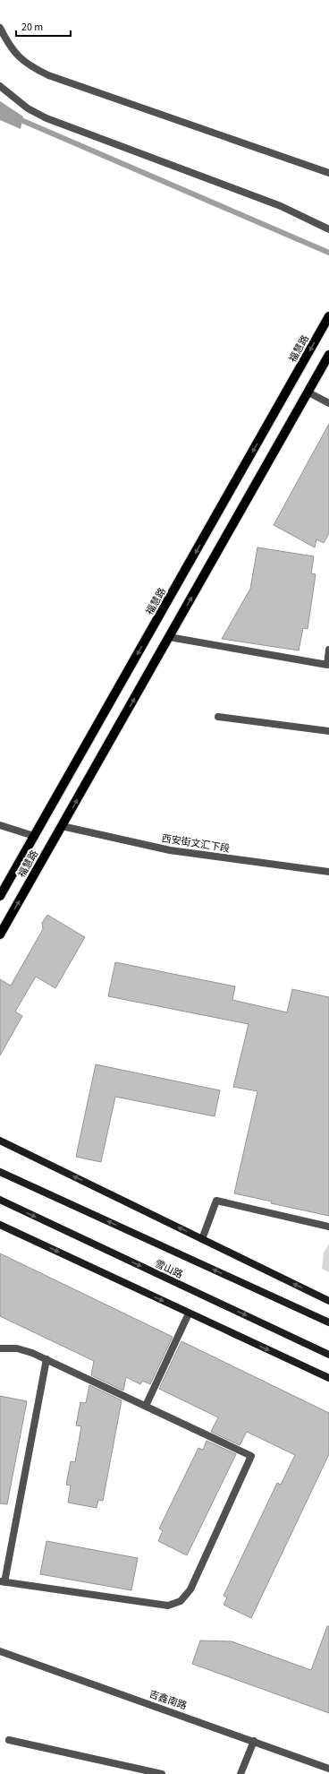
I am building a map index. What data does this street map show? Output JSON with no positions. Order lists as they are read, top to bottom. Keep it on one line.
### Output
{"streets":{"main road":["福慧路","雪山路"],"street":["西安街文汇下段","吉鑫南路"]},"crossings":[["福慧路","西安街文汇下段"]],"scale_bar":"20 m"}
